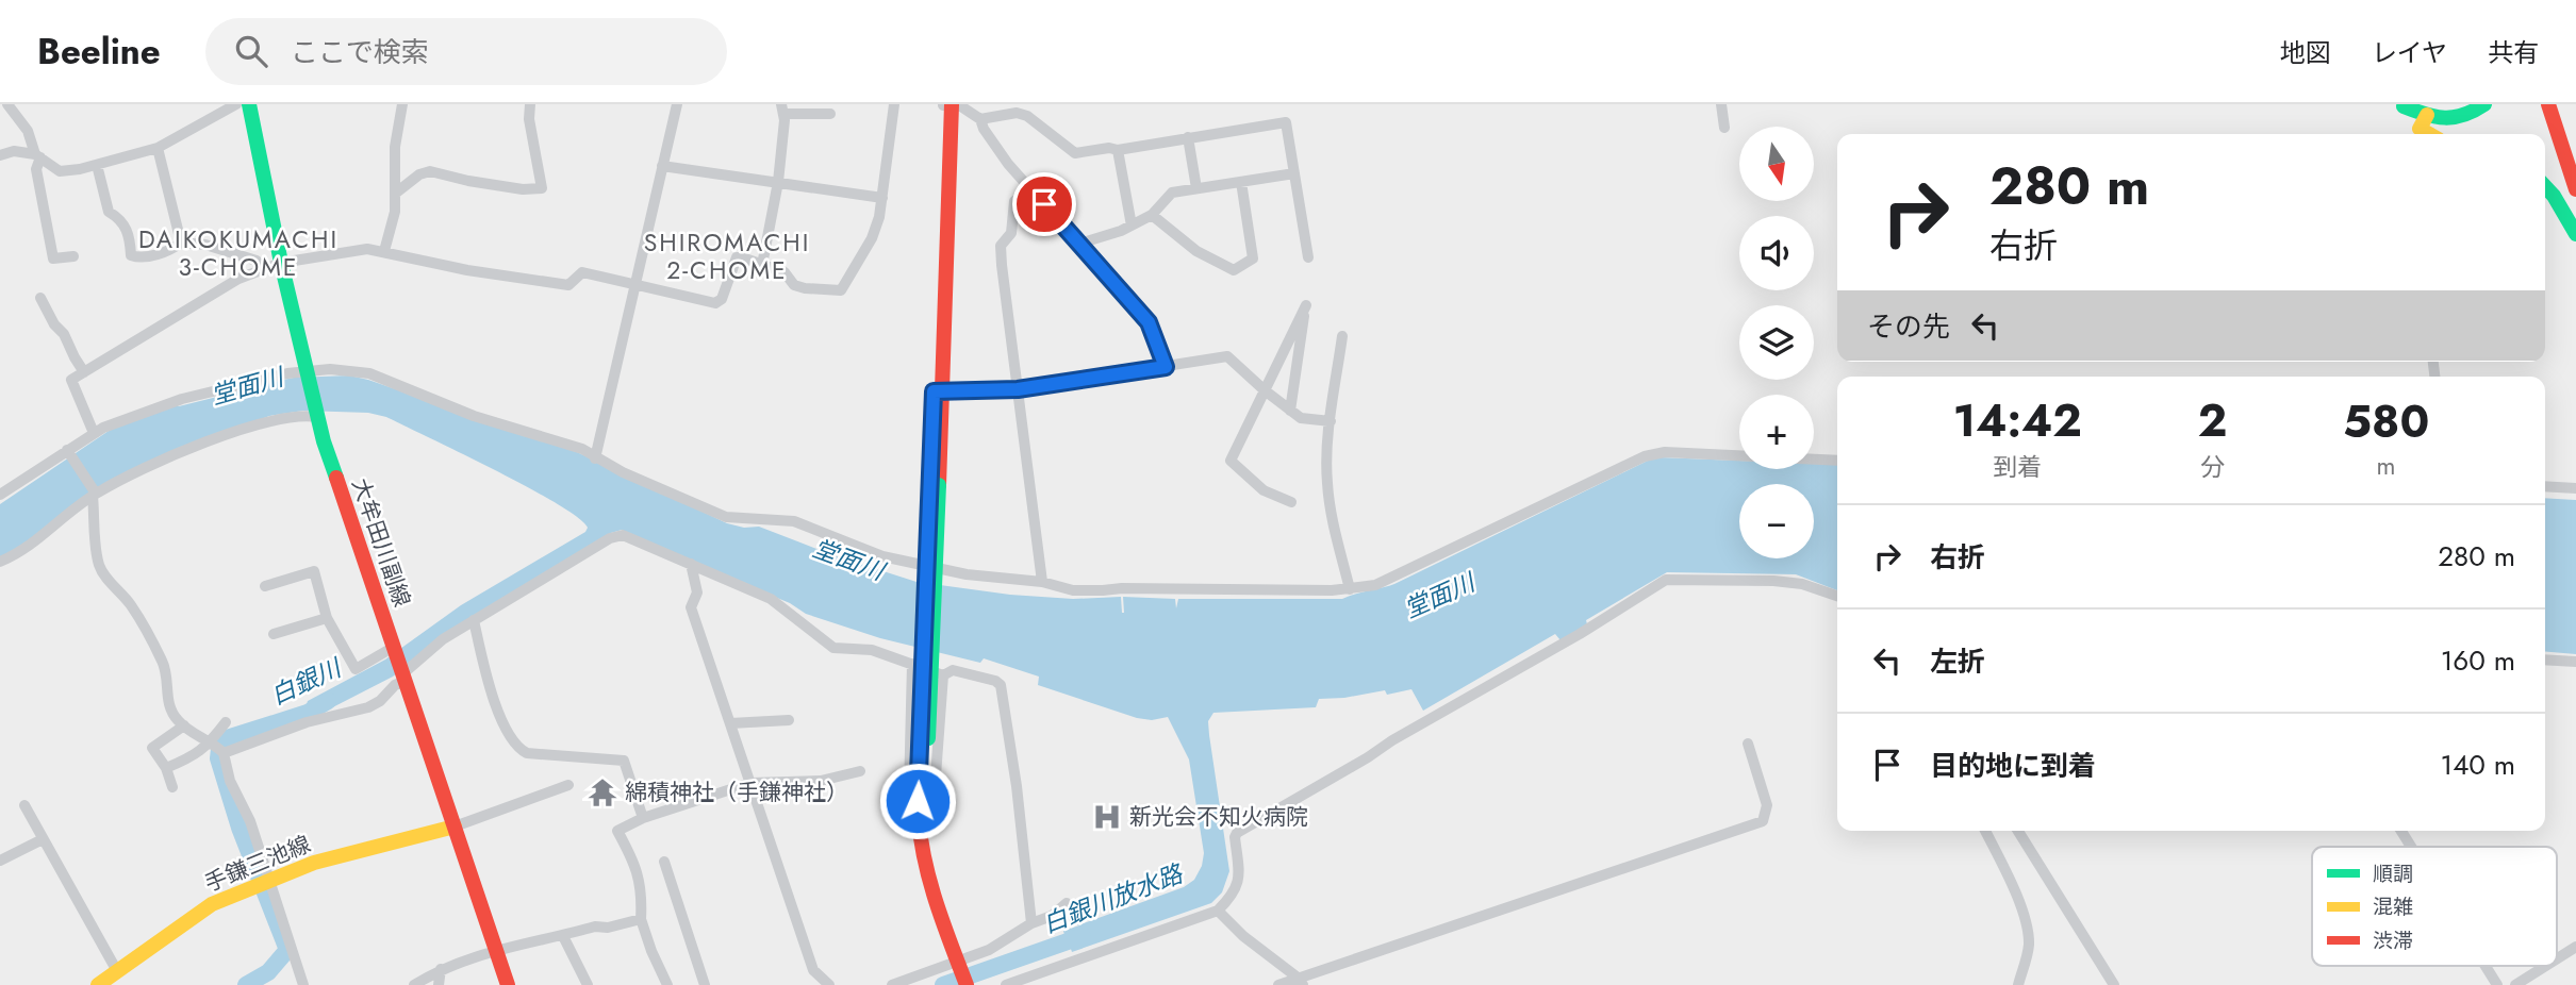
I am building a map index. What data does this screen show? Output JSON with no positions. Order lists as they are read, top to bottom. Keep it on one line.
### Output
{"streets":{"main road":["大牟田川副線","手鎌三池線"]},"crossings":[["大牟田川副線","手鎌三池線"]],"districts":["DAIKOKUMACHI 3-CHOME","SHIROMACHI 2-CHOME"],"water":["堂面川","白銀川","白銀川放水路"],"places":{"temple":["綿積神社（手鎌神社）"],"hospital":["新光会不知火病院"]},"legend":["順調","混雑","渋滞"],"north":"bottom","page":{"header":"Beeline","search":"ここで検索","nav":["地図","レイヤ","共有"],"map_buttons":["+","−"],"turn":["280 m","右折"],"then":"その先","eta":["14:42","到着","2","分","580","m"],"list":[{"name":"右折","value":"280 m"},{"name":"左折","value":"160 m"},{"name":"目的地に到着","value":"140 m"}]}}
